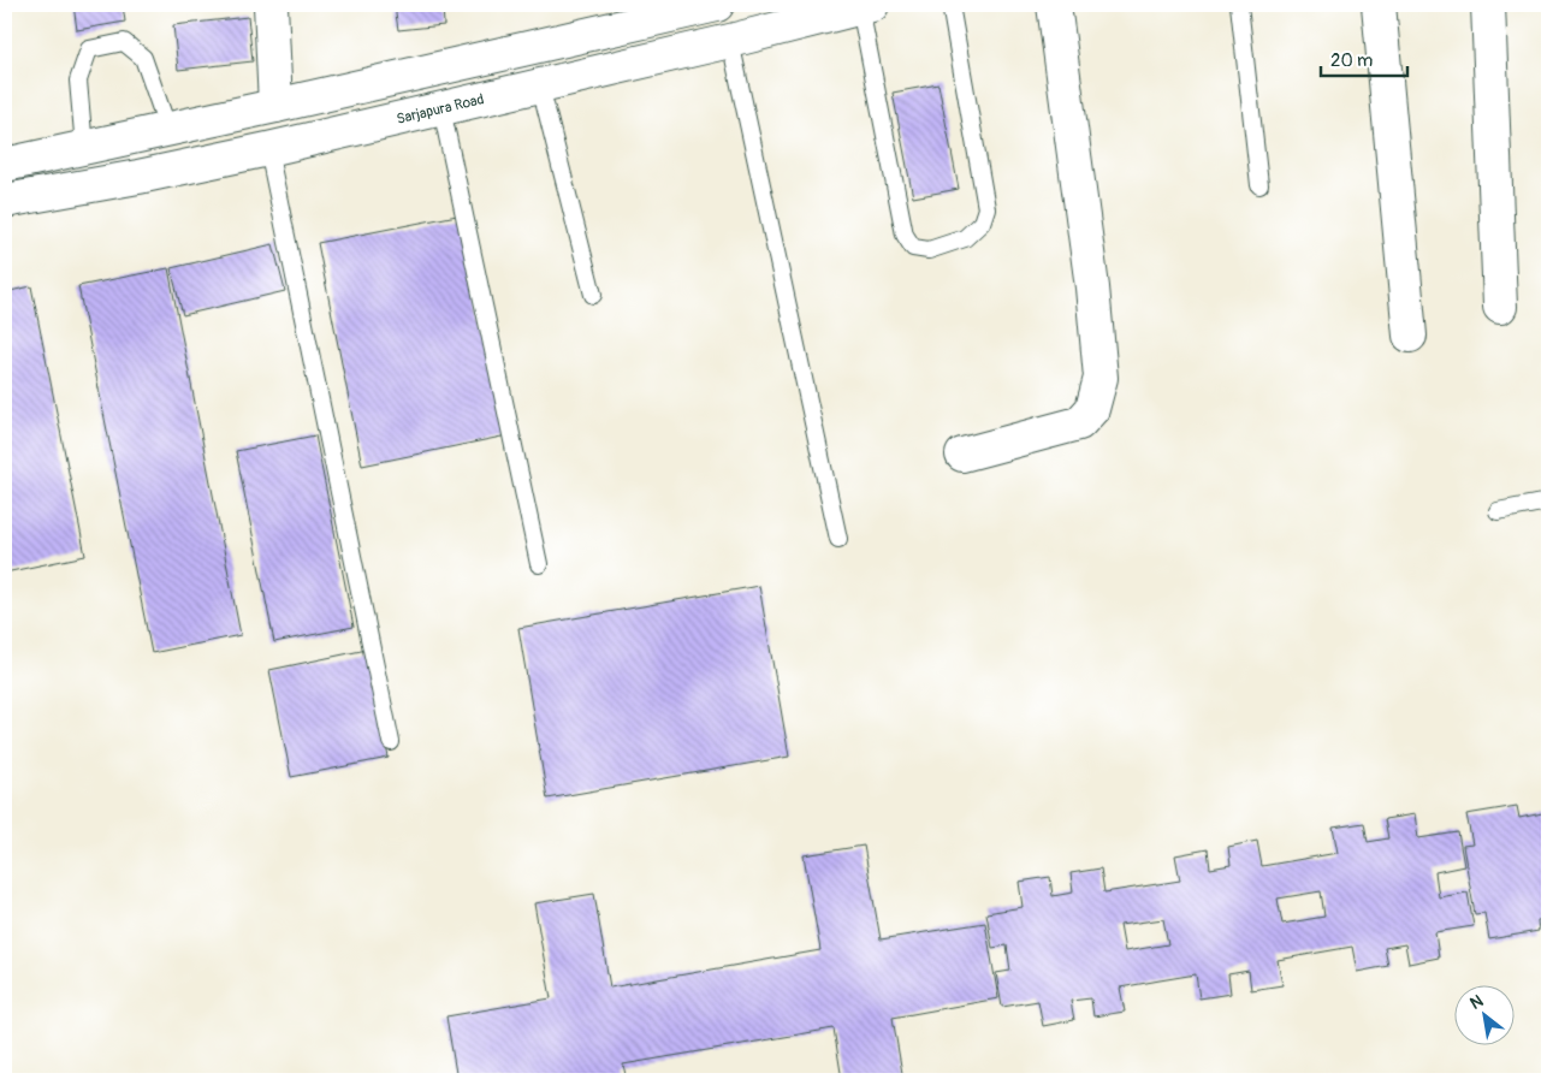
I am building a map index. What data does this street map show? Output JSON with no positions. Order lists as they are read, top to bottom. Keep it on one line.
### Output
{"streets":{"main road":["Sarjapura Road"]},"scale_bar":"20 m","north":"top left"}
